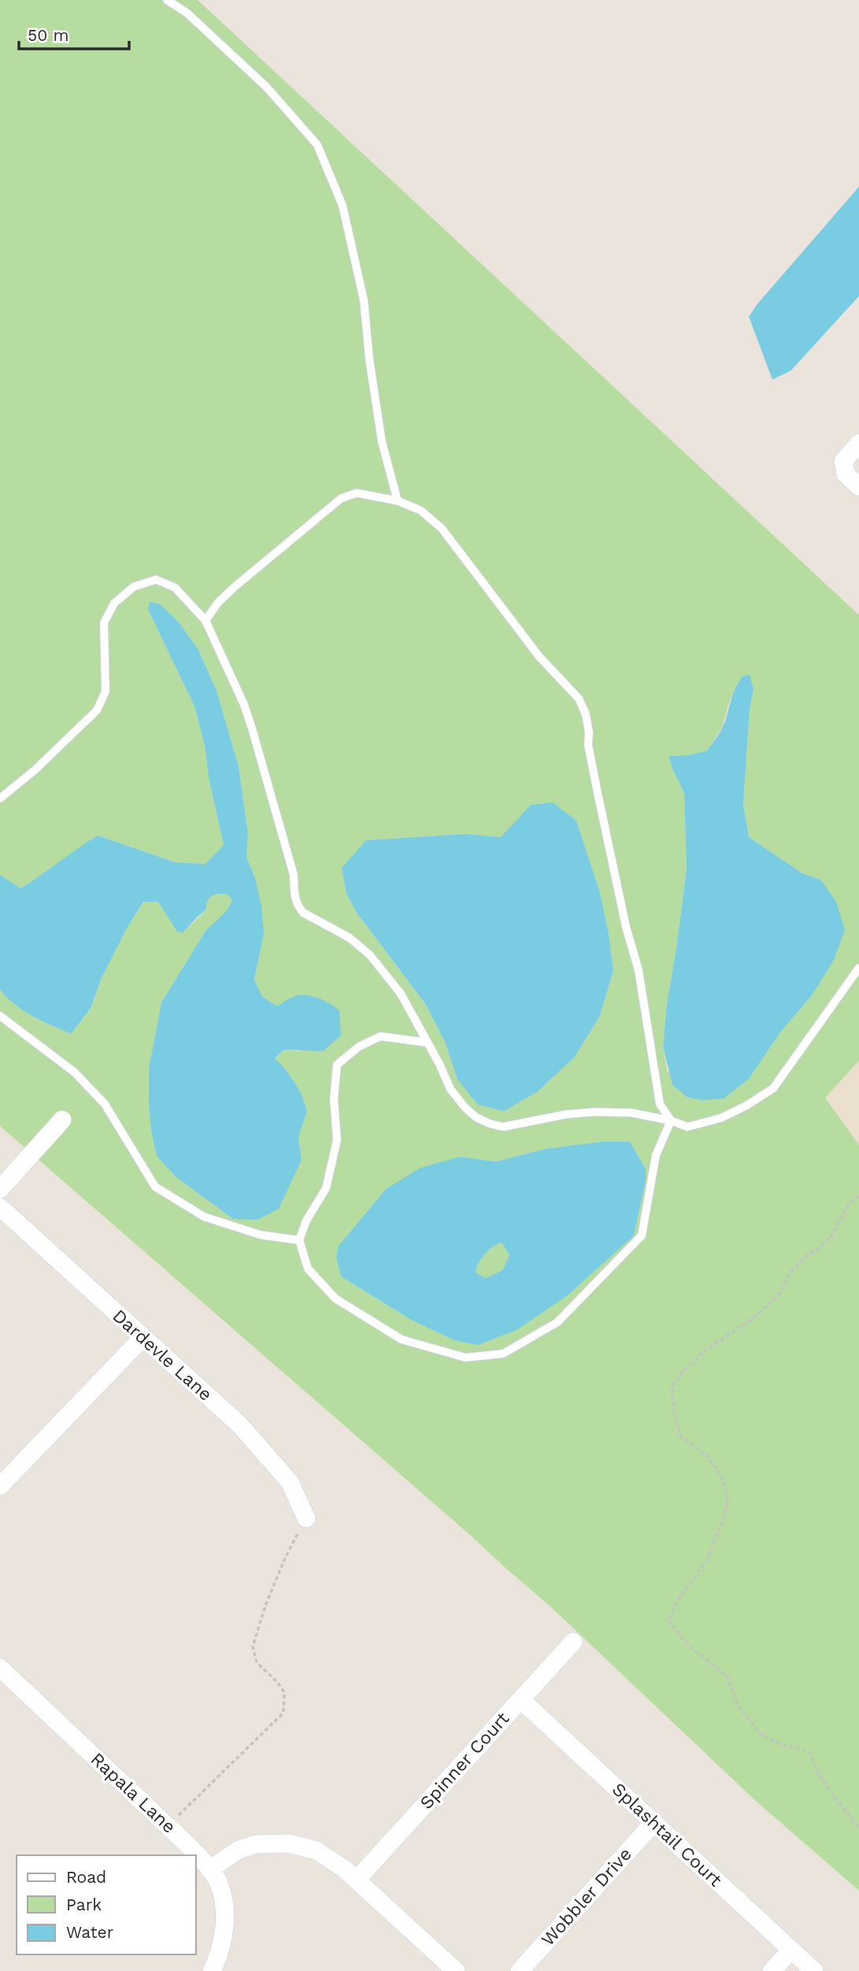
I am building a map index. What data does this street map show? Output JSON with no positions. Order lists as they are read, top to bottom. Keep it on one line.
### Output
{"streets":{"street":["Dardevle Lane","Spinner Court","Rapala Lane","Splashtail Court","Wobbler Drive"]},"crossings":[["Spinner Court","Splashtail Court"],["Splashtail Court","Wobbler Drive"]],"legend":["Road","Park","Water"],"scale_bar":"50 m"}
